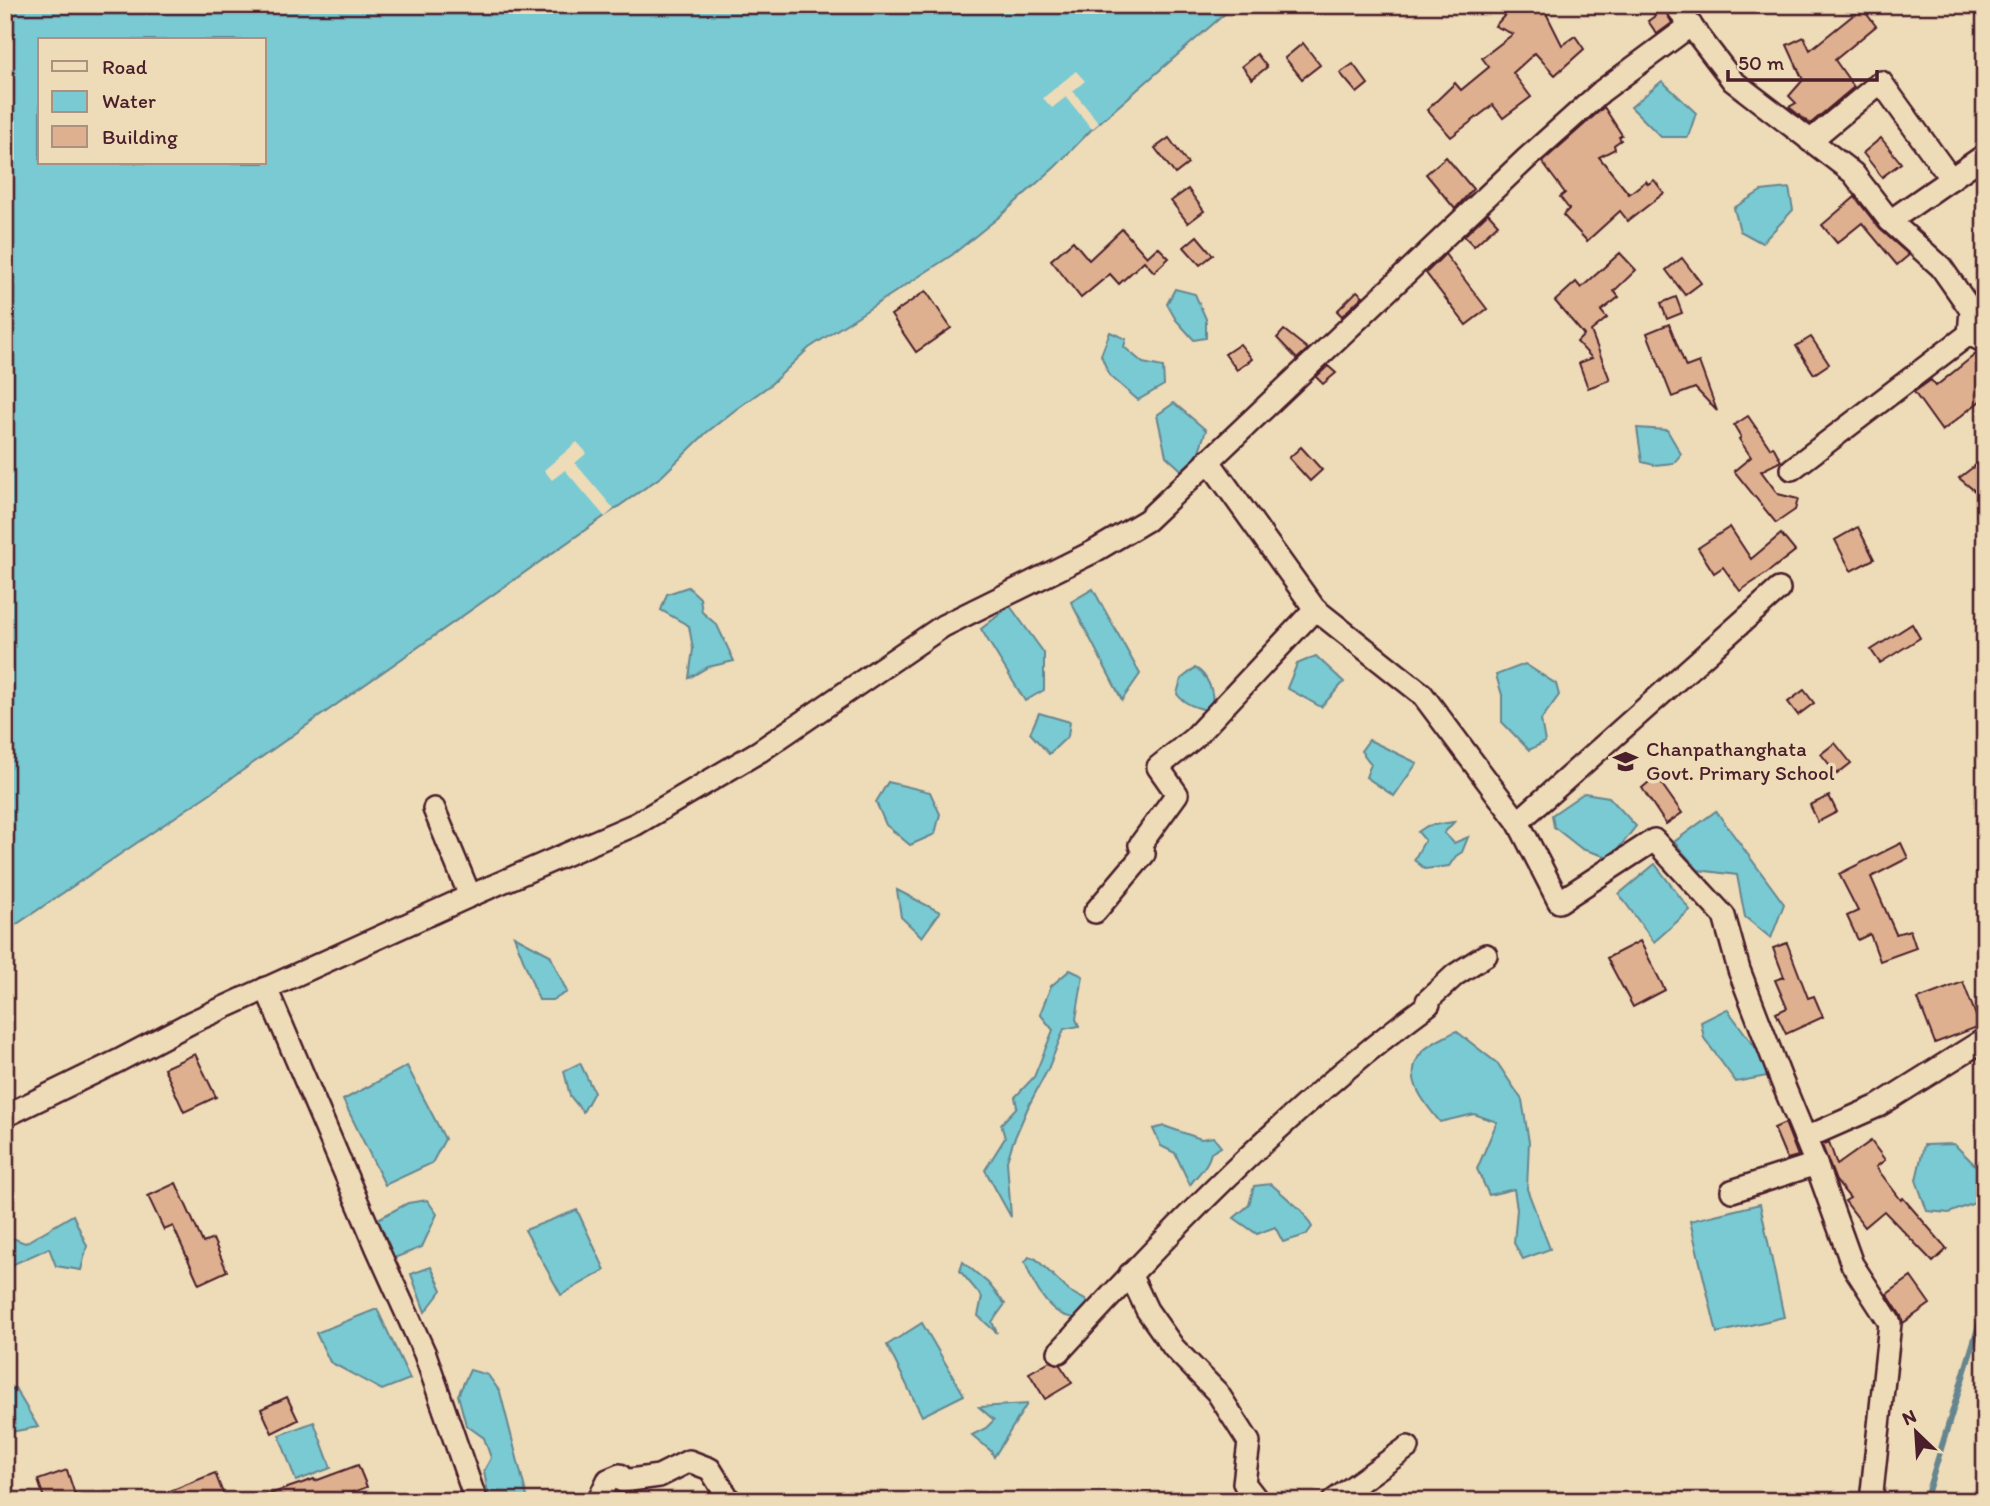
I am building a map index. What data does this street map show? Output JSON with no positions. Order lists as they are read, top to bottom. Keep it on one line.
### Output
{"places":{"school or university":["Chanpathanghata Govt. Primary School"]},"legend":["Road","Water","Building"],"scale_bar":"50 m","north":"top left"}
